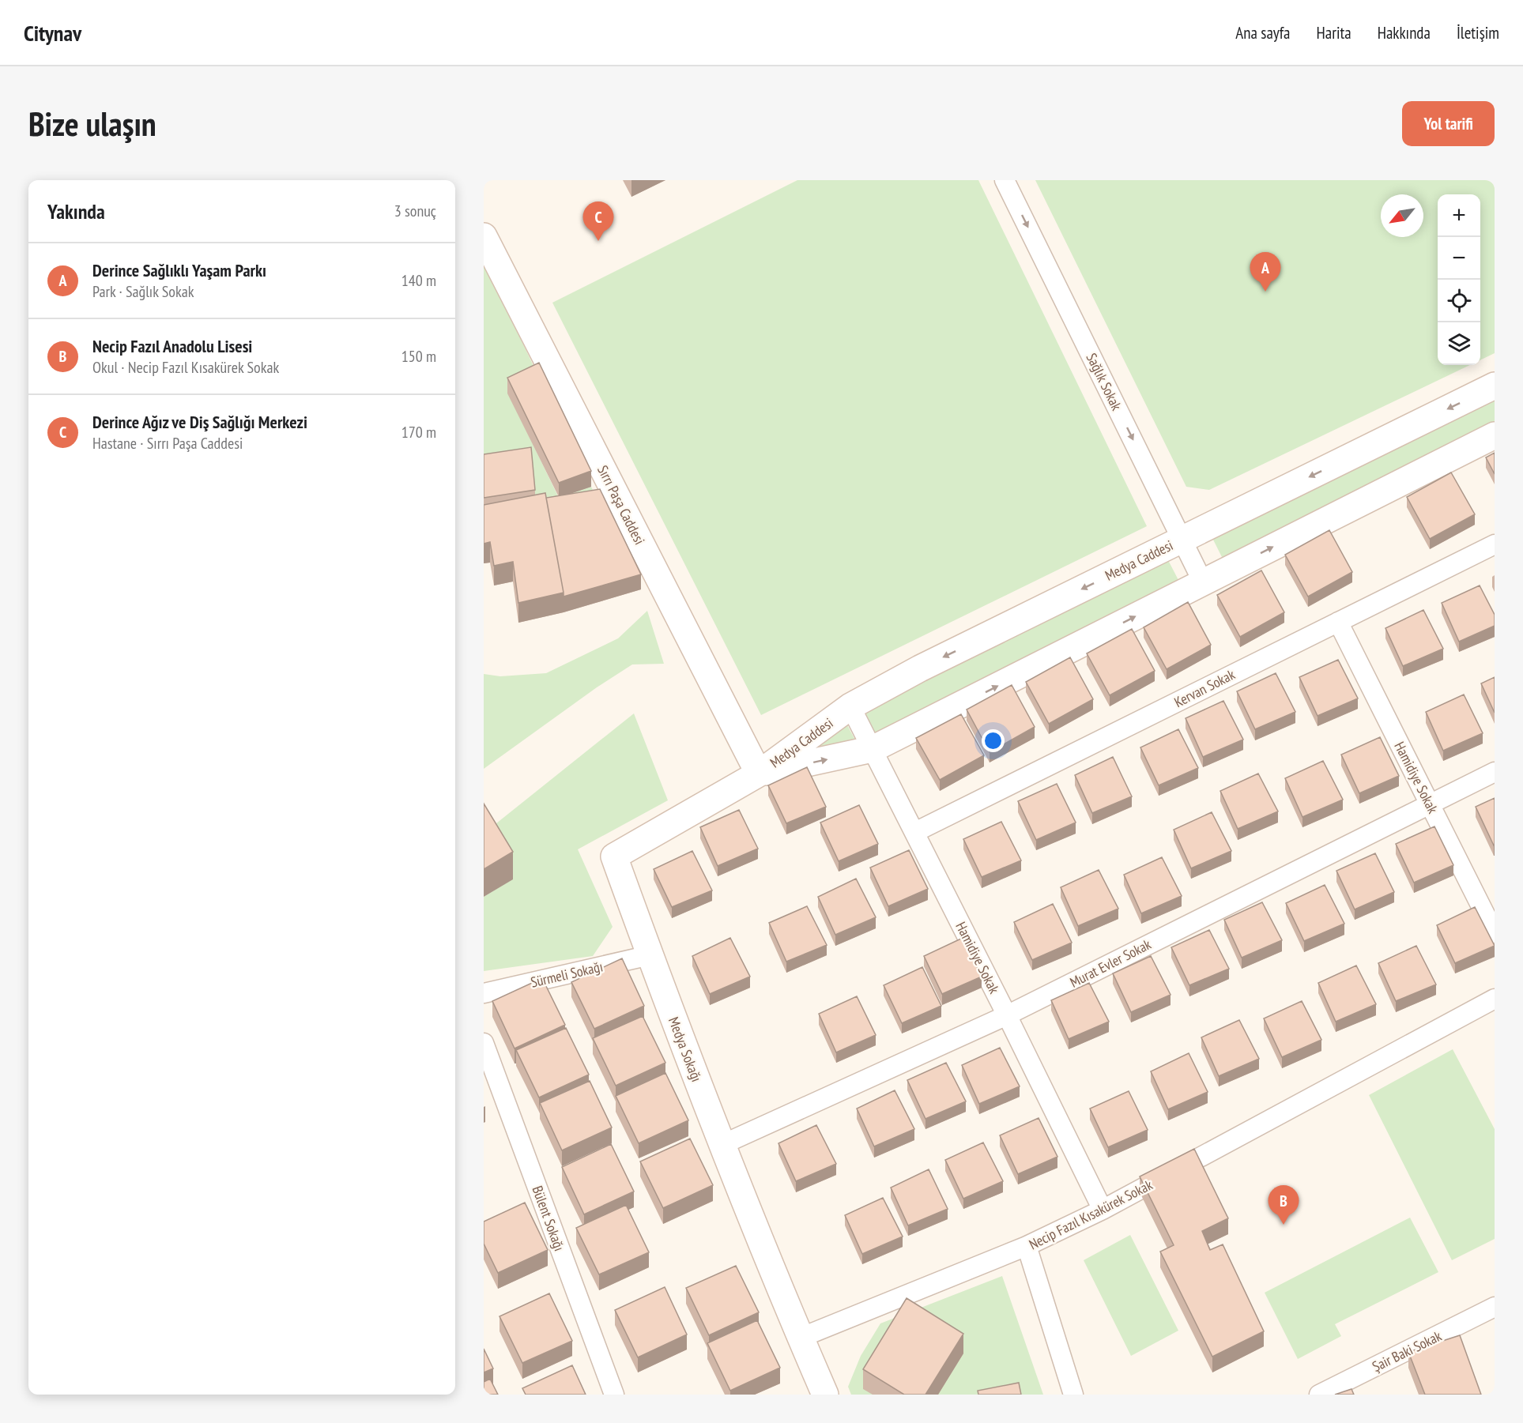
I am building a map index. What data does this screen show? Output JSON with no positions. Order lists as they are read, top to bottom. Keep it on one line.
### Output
{"streets":{"main road":["Sırrı Paşa Caddesi","Medya Caddesi","Medya Sokağı"],"street":["Sağlık Sokak","Kervan Sokak","Hamidiye Sokak","Murat Evler Sokak","Sürmeli Sokağı","Necip Fazıl Kısakürek Sokak","Bülent Sokağı","Şair Baki Sokak"]},"crossings":[["Sağlık Sokak","Medya Caddesi"],["Sırrı Paşa Caddesi","Medya Caddesi"],["Sırrı Paşa Caddesi","Medya Sokağı"],["Medya Caddesi","Hamidiye Sokak"],["Medya Caddesi","Medya Sokağı"],["Kervan Sokak","Hamidiye Sokak"],["Hamidiye Sokak","Murat Evler Sokak"],["Hamidiye Sokak","Necip Fazıl Kısakürek Sokak"],["Murat Evler Sokak","Medya Sokağı"],["Sürmeli Sokağı","Medya Sokağı"],["Medya Sokağı","Necip Fazıl Kısakürek Sokak"]],"one_way":["Sağlık Sokak"],"north":"bottom left","page":{"header":"Citynav","nav":["Ana sayfa","Harita","Hakkında","İletişim"],"buttons":"Yol tarifi","title":"Bize ulaşın","heading":["Yakında","3 sonuç"],"map_buttons":["+","−"],"pins":["C","A","B"],"list":[{"mark":"A","name":"Derince Sağlıklı Yaşam Parkı","note":"Park · Sağlık Sokak","value":"140 m"},{"mark":"B","name":"Necip Fazıl Anadolu Lisesi","note":"Okul · Necip Fazıl Kısakürek Sokak","value":"150 m"},{"mark":"C","name":"Derince Ağız ve Diş Sağlığı Merkezi","note":"Hastane · Sırrı Paşa Caddesi","value":"170 m"}]}}
